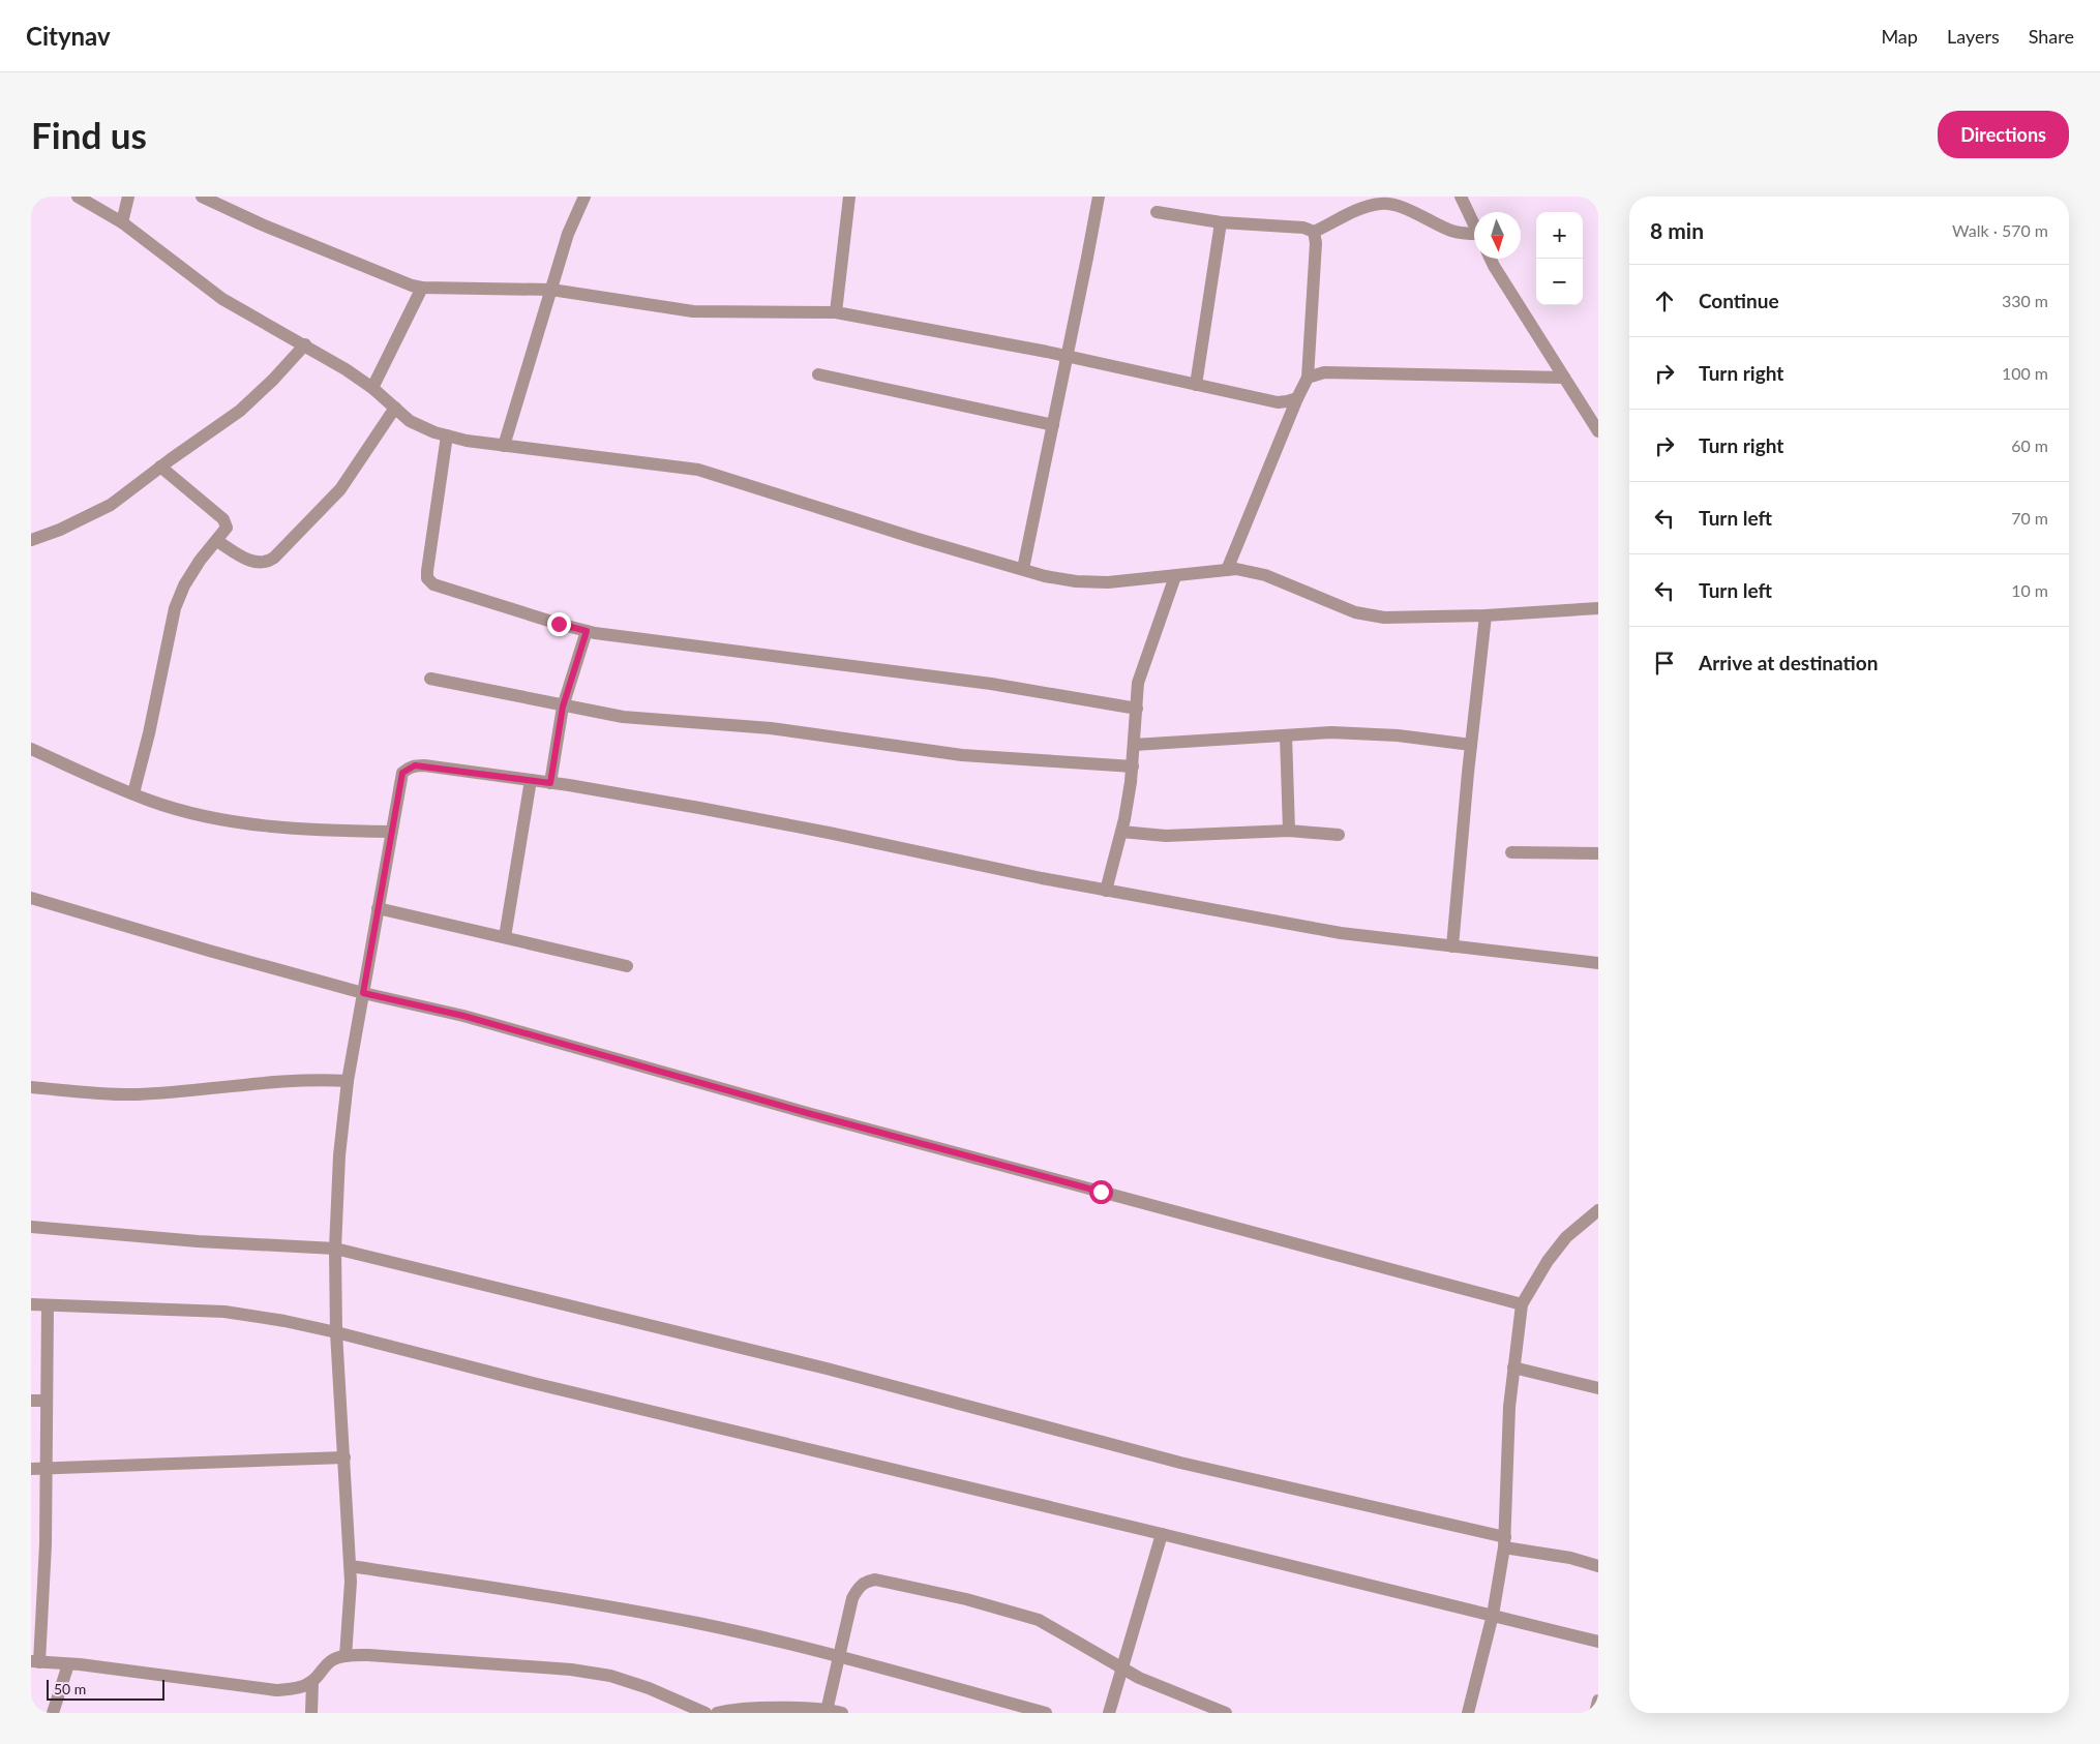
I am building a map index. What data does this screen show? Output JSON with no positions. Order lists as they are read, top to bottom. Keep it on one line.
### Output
{"scale_bar":"50 m","north":"bottom","page":{"header":"Citynav","nav":["Map","Layers","Share"],"buttons":"Directions","title":"Find us","heading":["8 min","Walk · 570 m"],"map_buttons":["+","−"],"list":[["Continue","330 m"],["Turn right","100 m"],["Turn right","60 m"],["Turn left","70 m"],["Turn left","10 m"],"Arrive at destination"],"scale":"50 m"}}
